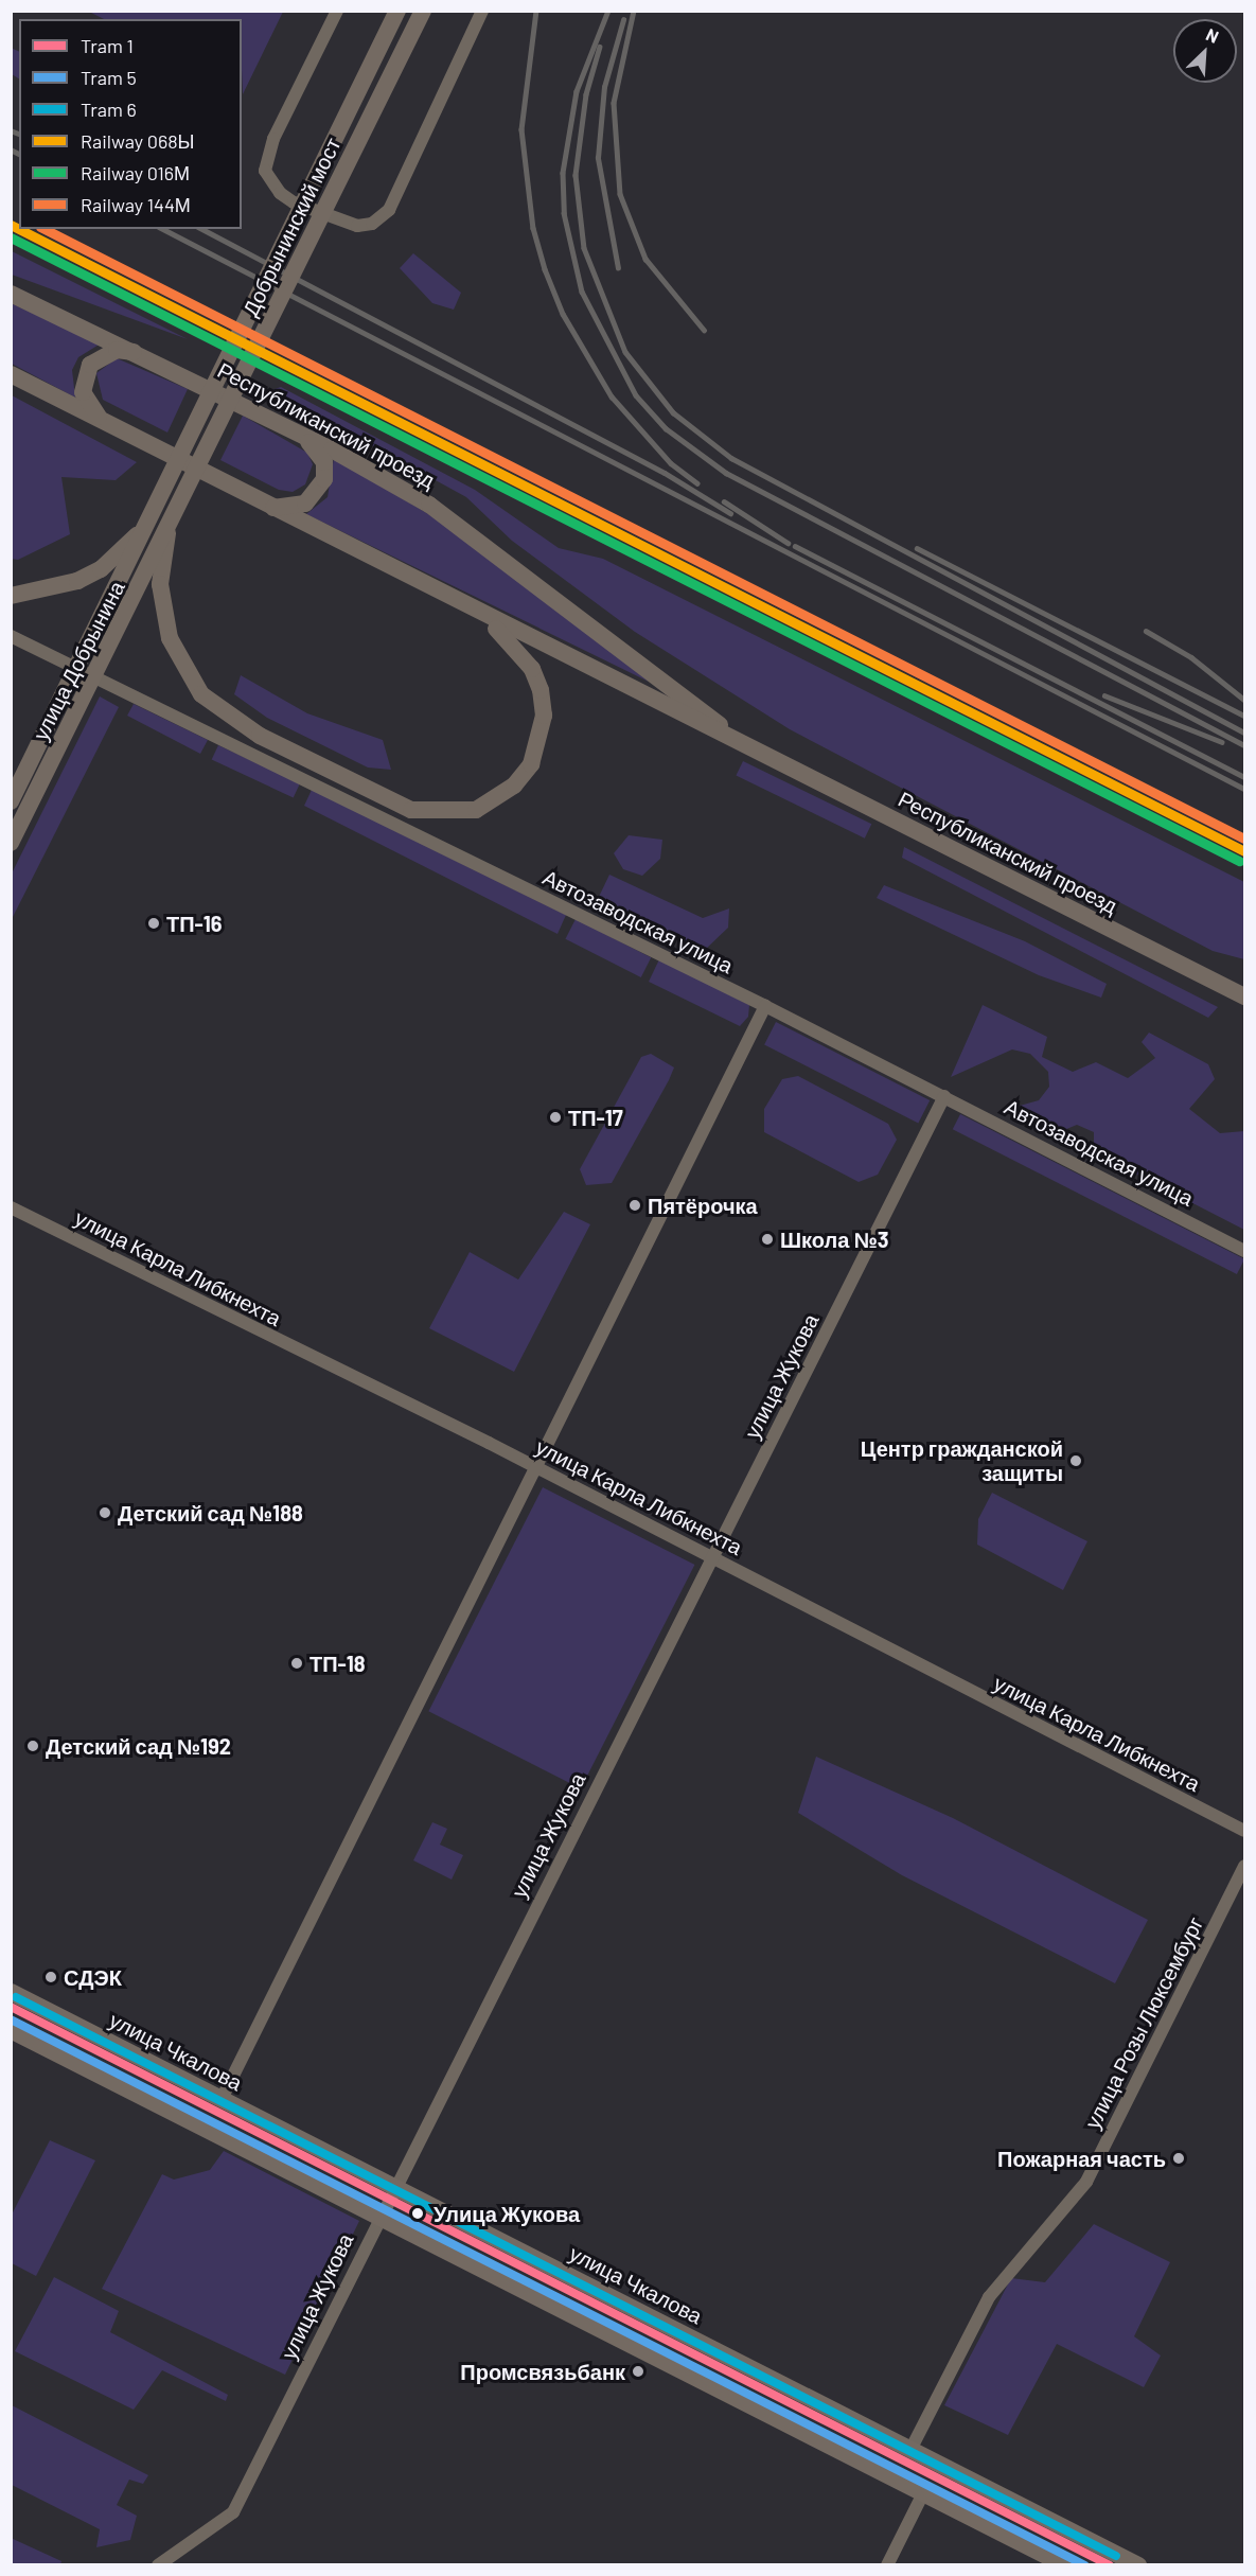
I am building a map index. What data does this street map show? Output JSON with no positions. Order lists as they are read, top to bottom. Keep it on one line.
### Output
{"streets":{"main road":["Добрынинский мост","Республиканский проезд","улица Добрынина","улица Чкалова"],"street":["Автозаводская улица","улица Карла Либкнехта","улица Жукова","улица Розы Люксембург"]},"crossings":[["Добрынинский мост","улица Добрынина"],["Автозаводская улица","улица Жукова"],["улица Карла Либкнехта","улица Жукова"],["улица Жукова","улица Чкалова"],["улица Розы Люксембург","улица Чкалова"]],"places":["ТП-16","ТП-17","Пятёрочка","Школа №3","Центр гражданской защиты","Детский сад №188","ТП-18","Детский сад №192","СДЭК","Пожарная часть","Улица Жукова","Промсвязьбанк"],"lines":["rail line 068Ы","rail line 144М","rail line 016М","tram line 6","tram line 1","tram line 5"],"legend":["Tram 1","Tram 5","Tram 6","Railway 068Ы","Railway 016М","Railway 144М"],"north":"top right"}
